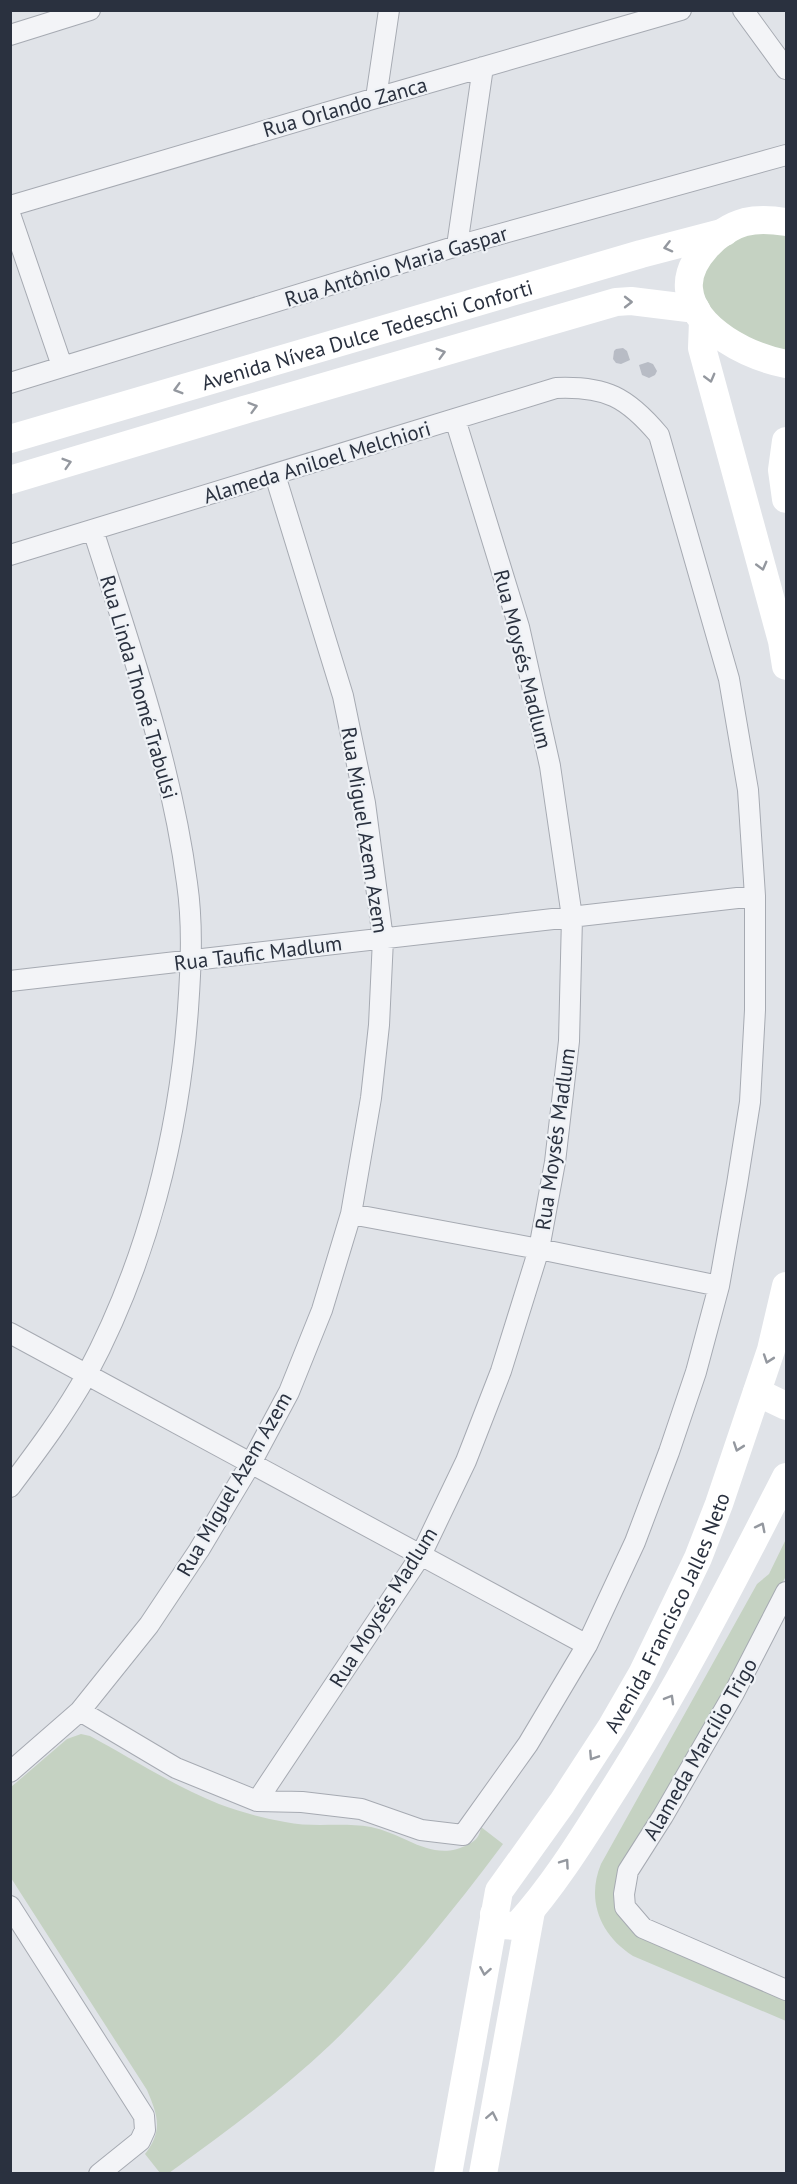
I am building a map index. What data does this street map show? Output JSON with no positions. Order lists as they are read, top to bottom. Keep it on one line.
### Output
{"streets":{"street":["Rua Orlando Zanca","Rua Antônio Maria Gaspar","Avenida Nívea Dulce Tedeschi Conforti","Alameda Aniloel Melchiori","Rua Moysés Madlum","Rua Linda Thomé Trabulsi","Rua Miguel Azem Azem","Rua Taufic Madlum","Avenida Francisco Jalles Neto","Alameda Marcílio Trigo"]},"crossings":[["Alameda Aniloel Melchiori","Rua Moysés Madlum"],["Alameda Aniloel Melchiori","Rua Linda Thomé Trabulsi"],["Alameda Aniloel Melchiori","Rua Miguel Azem Azem"],["Alameda Aniloel Melchiori","Rua Taufic Madlum"],["Rua Moysés Madlum","Rua Taufic Madlum"],["Rua Linda Thomé Trabulsi","Rua Taufic Madlum"],["Rua Miguel Azem Azem","Rua Taufic Madlum"]]}
